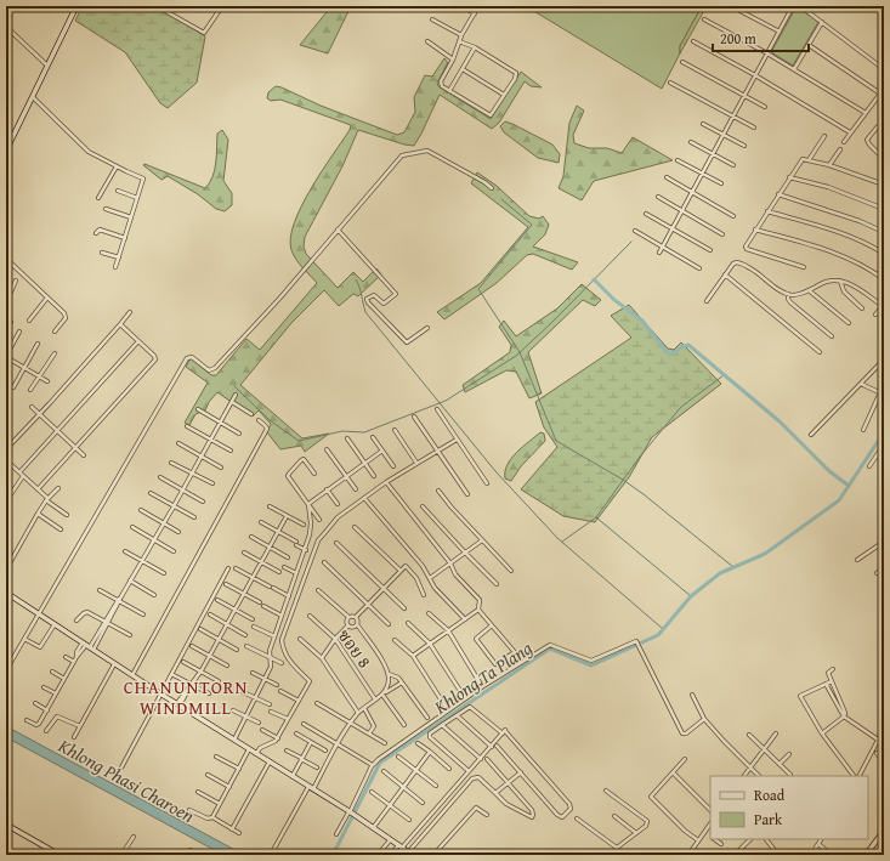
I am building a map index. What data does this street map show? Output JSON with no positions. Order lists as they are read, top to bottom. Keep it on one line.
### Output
{"streets":{"street":["ซอย 8"]},"districts":["CHANUNTORN WINDMILL"],"water":["Khlong Ta Plang","Khlong Phasi Charoen"],"legend":["Road","Park"],"scale_bar":"200 m"}
